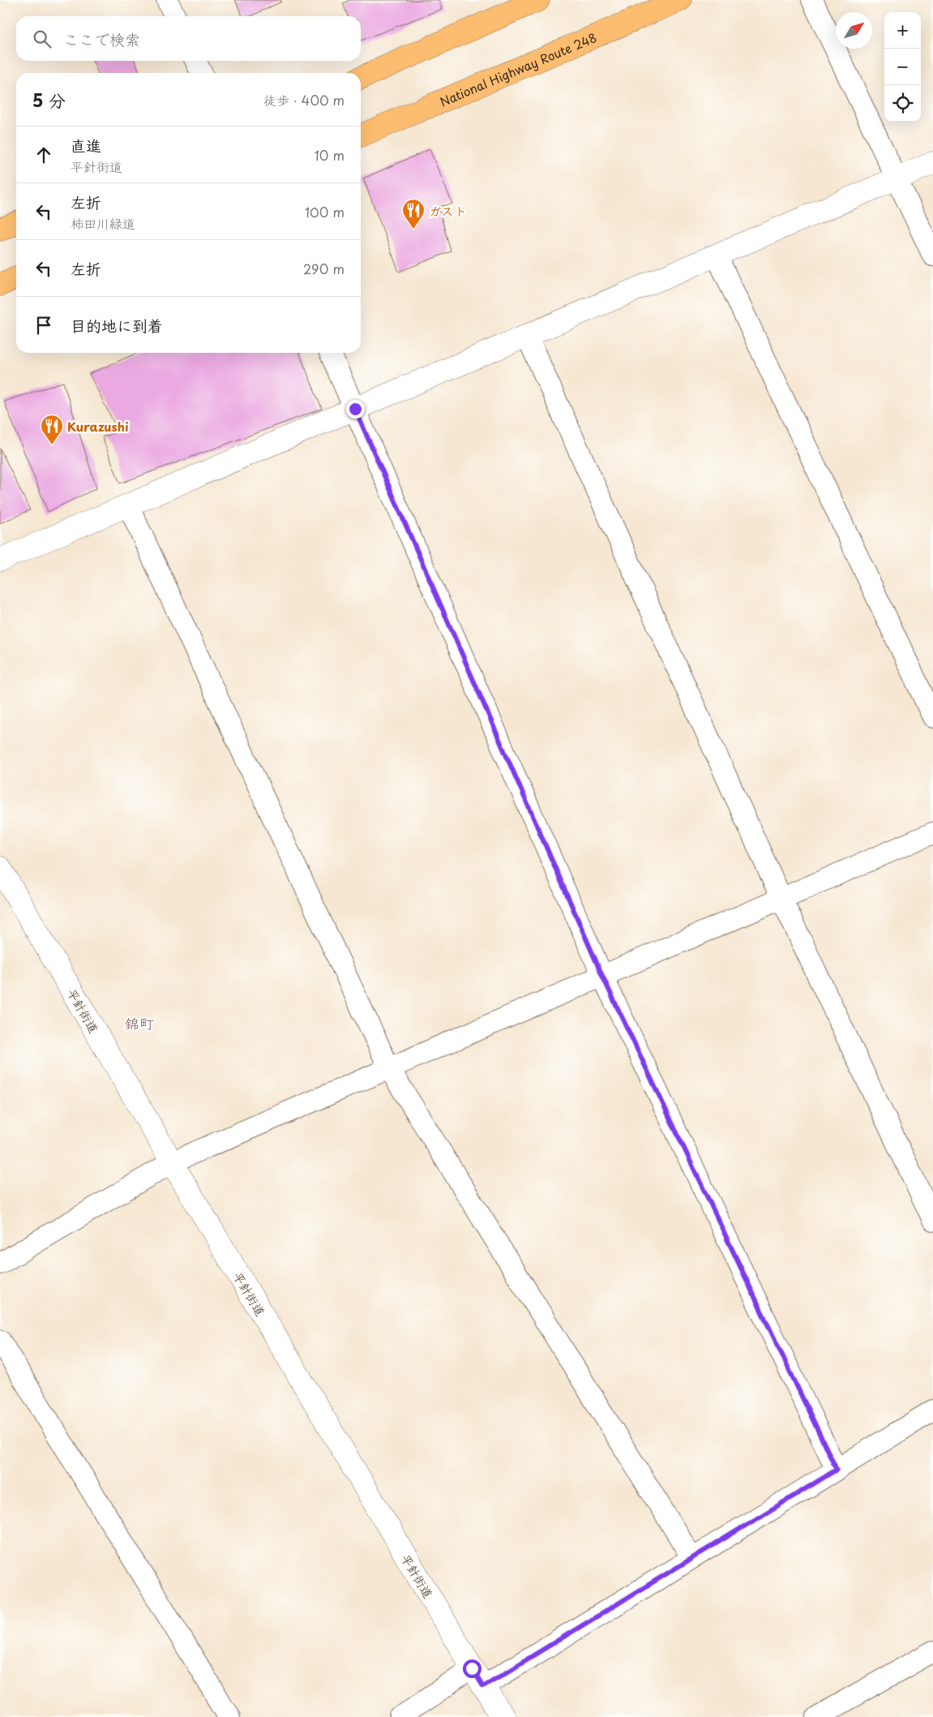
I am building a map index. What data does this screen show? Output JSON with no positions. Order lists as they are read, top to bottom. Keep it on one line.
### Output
{"streets":{"highway":["National Highway Route 248"],"street":["平針街道"]},"districts":["錦町"],"places":{"restaurant":["ガスト","Kurazushi"]},"north":"top right","page":{"map_buttons":["+","−"],"search":"ここで検索","heading":["5 分","徒歩 · 400 m"],"list":[["直進","平針街道","10 m"],["左折","柿田川緑道","100 m"],["左折","290 m"],"目的地に到着"]}}
